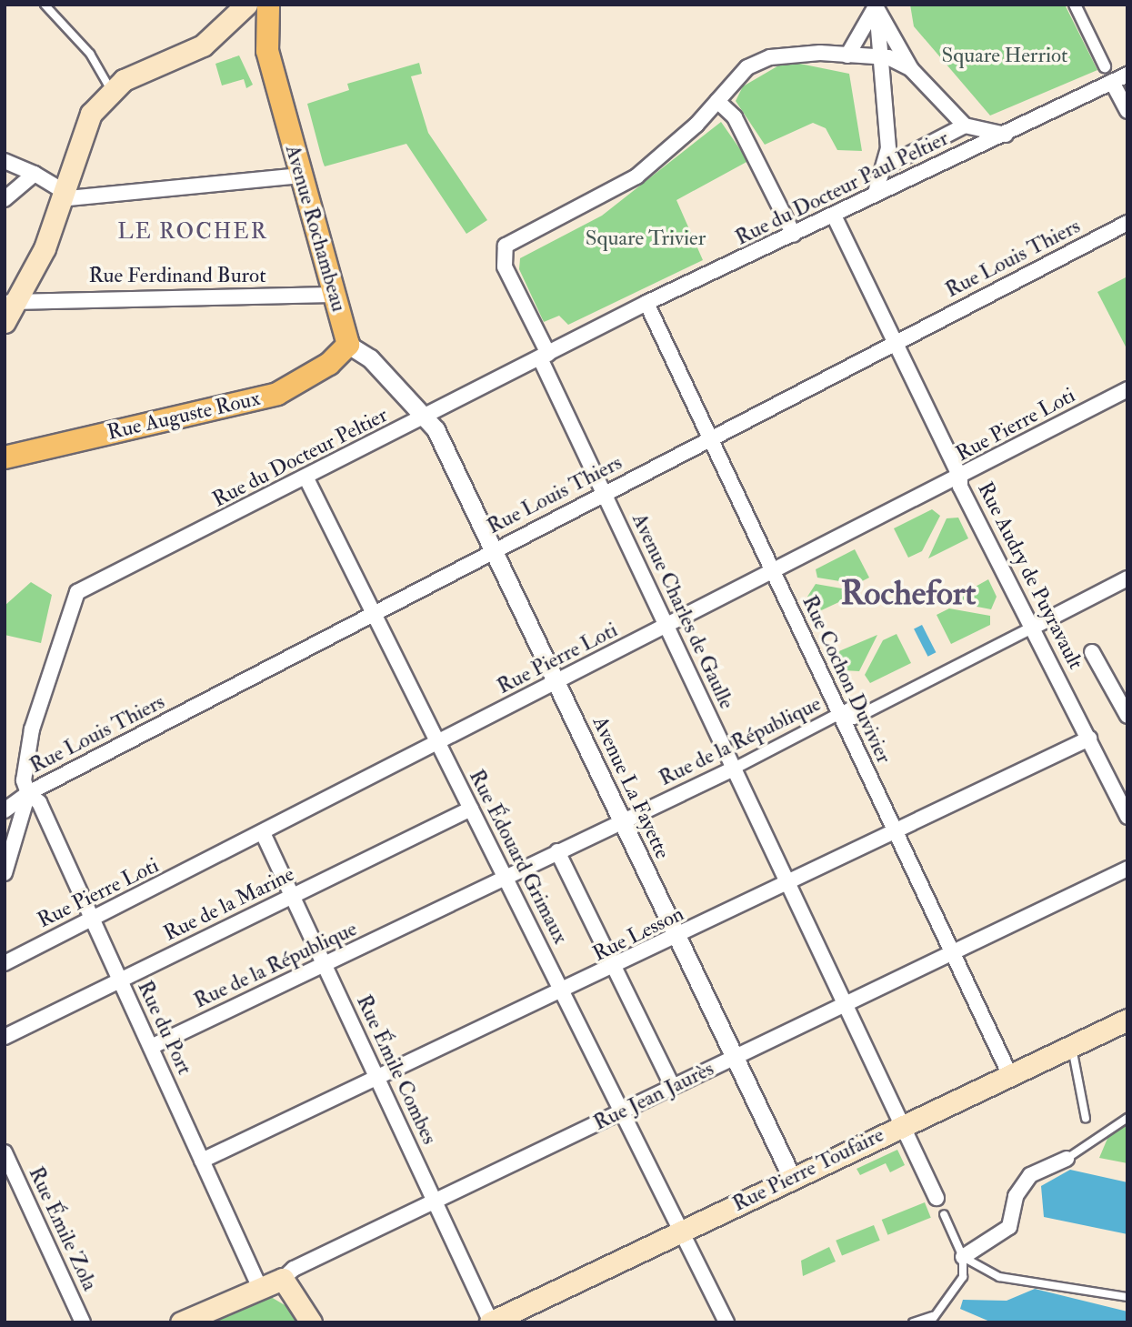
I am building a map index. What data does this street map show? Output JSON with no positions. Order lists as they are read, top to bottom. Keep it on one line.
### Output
{"streets":{"main road":["Avenue Rochambeau","Rue Auguste Roux","Rue Jean Jaurès","Rue Pierre Toufaire"],"street":["Rue du Docteur Paul Peltier","Rue Louis Thiers","Rue Ferdinand Burot","Rue Pierre Loti","Rue du Docteur Peltier","Rue Audry de Puyravault","Avenue Charles de Gaulle","Rue Cochon Duvivier","Rue de la République","Avenue La Fayette","Rue Édouard Grimaux","Rue de la Marine","Rue Lesson","Rue du Port","Rue Émile Combes","Rue Émile Zola"]},"crossings":[["Rue du Docteur Paul Peltier","Rue du Docteur Peltier"],["Rue du Docteur Paul Peltier","Rue Audry de Puyravault"],["Rue du Docteur Paul Peltier","Avenue Charles de Gaulle"],["Rue du Docteur Paul Peltier","Rue Cochon Duvivier"],["Avenue Rochambeau","Rue Ferdinand Burot"],["Avenue Rochambeau","Rue Auguste Roux"],["Rue Louis Thiers","Rue du Docteur Peltier"],["Rue Louis Thiers","Rue Audry de Puyravault"],["Rue Louis Thiers","Avenue Charles de Gaulle"],["Rue Louis Thiers","Rue Cochon Duvivier"],["Rue Louis Thiers","Avenue La Fayette"],["Rue Louis Thiers","Rue Édouard Grimaux"],["Rue Louis Thiers","Rue du Port"],["Rue Pierre Loti","Rue Audry de Puyravault"],["Rue Pierre Loti","Avenue Charles de Gaulle"],["Rue Pierre Loti","Rue Cochon Duvivier"],["Rue Pierre Loti","Avenue La Fayette"],["Rue Pierre Loti","Rue Édouard Grimaux"],["Rue Pierre Loti","Rue du Port"],["Rue Pierre Loti","Rue Émile Combes"],["Rue du Docteur Peltier","Avenue Charles de Gaulle"],["Rue du Docteur Peltier","Avenue La Fayette"],["Rue du Docteur Peltier","Rue Édouard Grimaux"],["Rue du Docteur Peltier","Rue du Port"],["Rue Audry de Puyravault","Rue de la République"],["Rue Audry de Puyravault","Rue Lesson"],["Avenue Charles de Gaulle","Rue de la République"],["Avenue Charles de Gaulle","Rue Lesson"],["Avenue Charles de Gaulle","Rue Jean Jaurès"],["Avenue Charles de Gaulle","Rue Pierre Toufaire"],["Rue Cochon Duvivier","Rue de la République"],["Rue Cochon Duvivier","Rue Lesson"],["Rue Cochon Duvivier","Rue Jean Jaurès"],["Rue Cochon Duvivier","Rue Pierre Toufaire"],["Rue de la République","Avenue La Fayette"],["Rue de la République","Rue Édouard Grimaux"],["Rue de la République","Rue du Port"],["Rue de la République","Rue Émile Combes"],["Avenue La Fayette","Rue Lesson"],["Avenue La Fayette","Rue Jean Jaurès"],["Avenue La Fayette","Rue Pierre Toufaire"],["Rue Édouard Grimaux","Rue de la Marine"],["Rue Édouard Grimaux","Rue Lesson"],["Rue Édouard Grimaux","Rue Jean Jaurès"],["Rue Édouard Grimaux","Rue Pierre Toufaire"],["Rue de la Marine","Rue du Port"],["Rue de la Marine","Rue Émile Combes"],["Rue Lesson","Rue du Port"],["Rue Lesson","Rue Émile Combes"],["Rue du Port","Rue Jean Jaurès"],["Rue Émile Combes","Rue Jean Jaurès"],["Rue Émile Combes","Rue Pierre Toufaire"]],"districts":["LE ROCHER","Rochefort"],"parks":["Square Herriot","Square Trivier"]}
